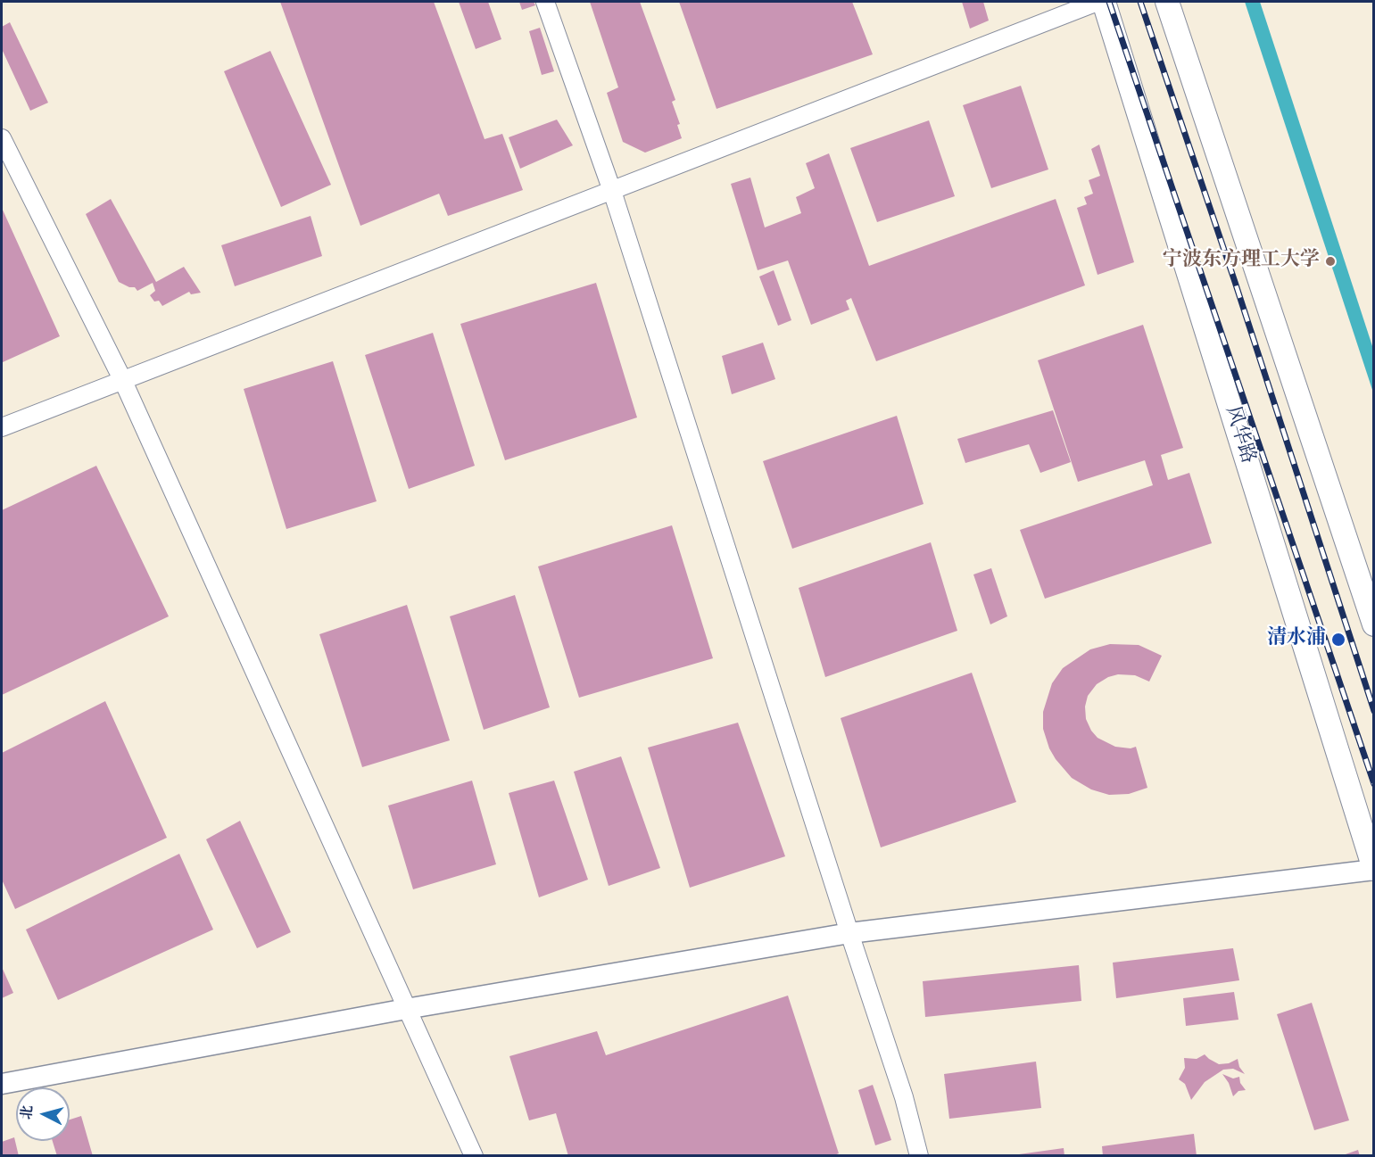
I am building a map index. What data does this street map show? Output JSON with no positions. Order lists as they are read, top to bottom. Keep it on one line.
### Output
{"streets":{"main road":["风华路"]},"places":["宁波东方理工大学","清水浦"],"north":"left"}
